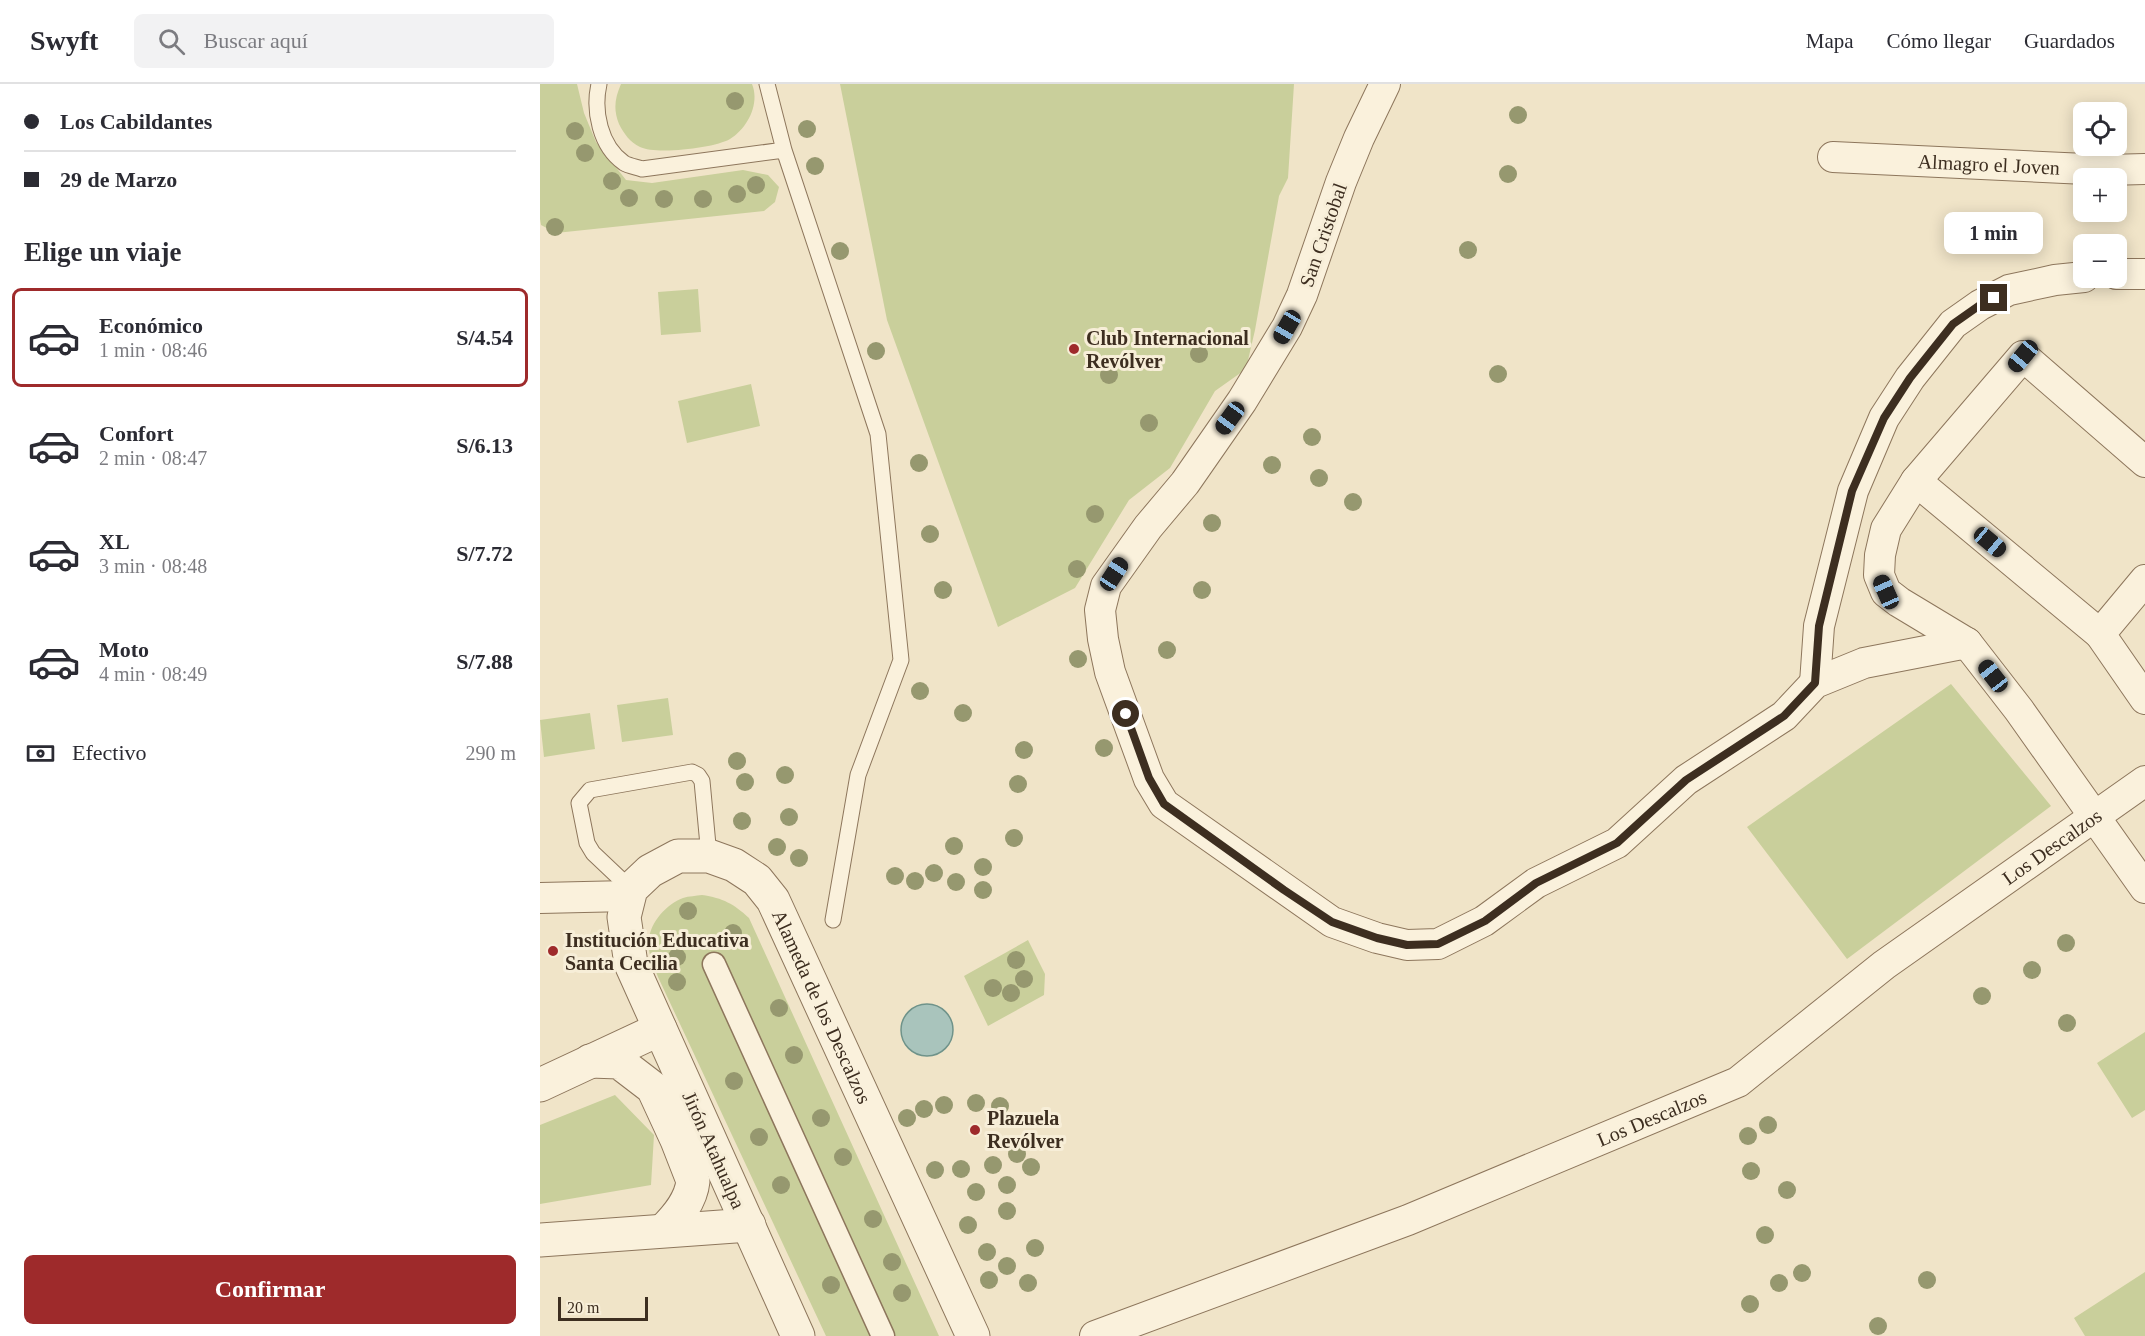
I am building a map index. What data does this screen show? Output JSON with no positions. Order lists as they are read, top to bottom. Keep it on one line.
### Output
{"streets":{"street":["Almagro el Joven","San Cristobal","Los Descalzos","Alameda de los Descalzos","Jirón Atahualpa"]},"crossings":[["Alameda de los Descalzos","Jirón Atahualpa"]],"places":["Club Internacional Revólver","Institución Educativa Santa Cecilia","Plazuela Revólver"],"scale_bar":"20 m","page":{"header":"Swyft","search":"Buscar aquí","nav":["Mapa","Cómo llegar","Guardados"],"banner":["Los Cabildantes","29 de Marzo"],"map_buttons":["+","−"],"bubble":"1 min","heading":"Elige un viaje","list":[{"name":"Económico","note":"1 min · 08:46","value":"S/4.54"},{"name":"Confort","note":"2 min · 08:47","value":"S/6.13"},{"name":"XL","note":"3 min · 08:48","value":"S/7.72"},{"name":"Moto","note":"4 min · 08:49","value":"S/7.88"}],"pay":["Efectivo","290 m"],"buttons":"Confirmar","scale":"20 m"}}
